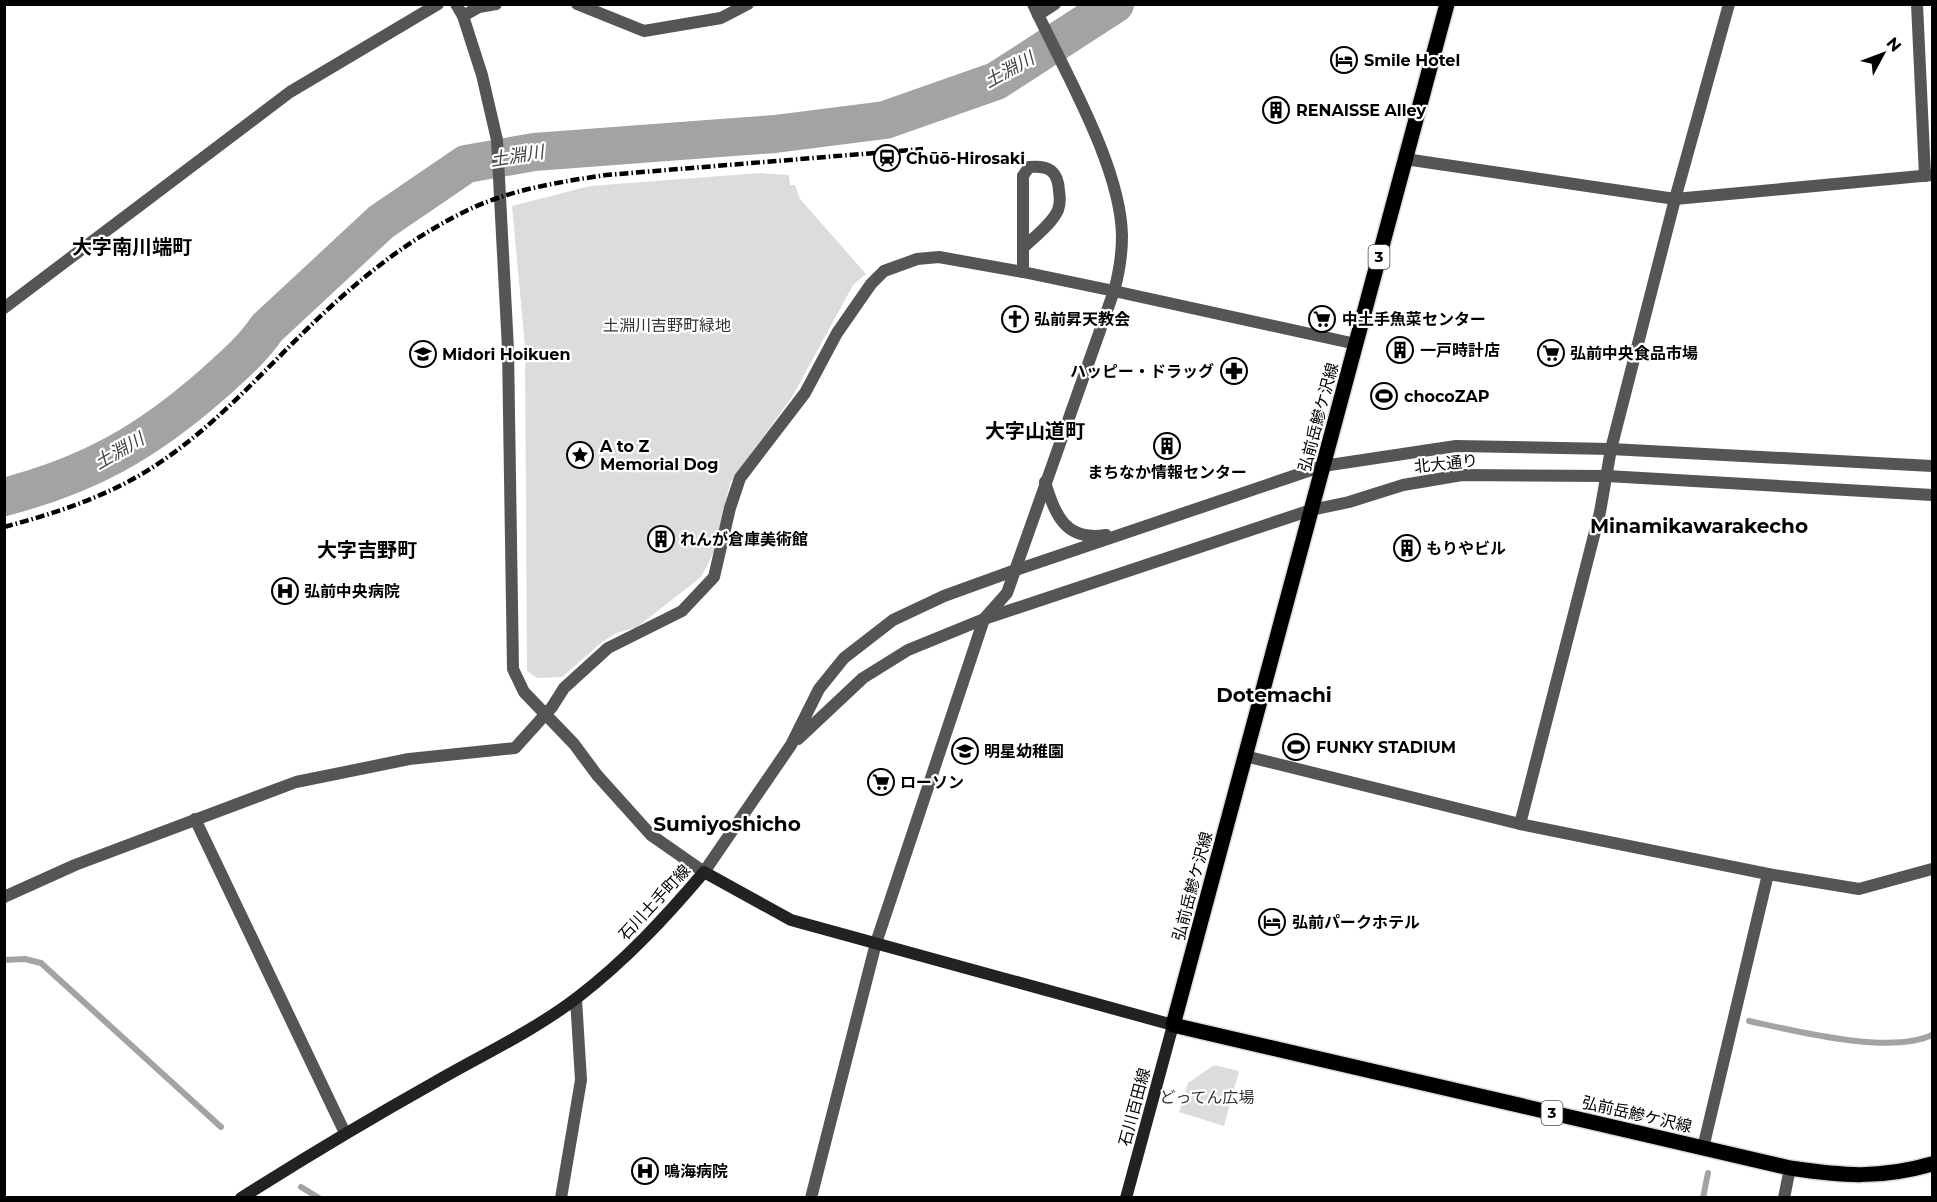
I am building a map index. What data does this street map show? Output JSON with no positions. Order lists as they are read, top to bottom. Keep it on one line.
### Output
{"streets":{"main road":["3","弘前岳鰺ケ沢線","石川土手町線","石川百田線"],"street":["北大通り"]},"crossings":[["弘前岳鰺ケ沢線","北大通り"],["弘前岳鰺ケ沢線","石川土手町線"],["弘前岳鰺ケ沢線","石川百田線"],["石川土手町線","石川百田線"]],"districts":["大字南川端町","大字山道町","Minamikawarakecho","大字吉野町","Dotemachi","Sumiyoshicho"],"water":["土淵川"],"parks":["土淵川吉野町緑地","どってん広場"],"places":{"hotel":["Smile Hotel","弘前パークホテル"],"building":["RENAISSE Alley","一戸時計店","まちなか情報センター","れんが倉庫美術館","もりやビル"],"station":["Chūō-Hirosaki"],"church":["弘前昇天教会"],"supermarket":["中土手魚菜センター","弘前中央食品市場","ローソン"],"school or university":["Midori Hoikuen","明星幼稚園"],"pharmacy":["ハッピー・ドラッグ"],"sports":["chocoZAP","FUNKY STADIUM"],"place":["A to Z Memorial Dog"],"hospital":["弘前中央病院","鳴海病院"]},"north":"top right"}
